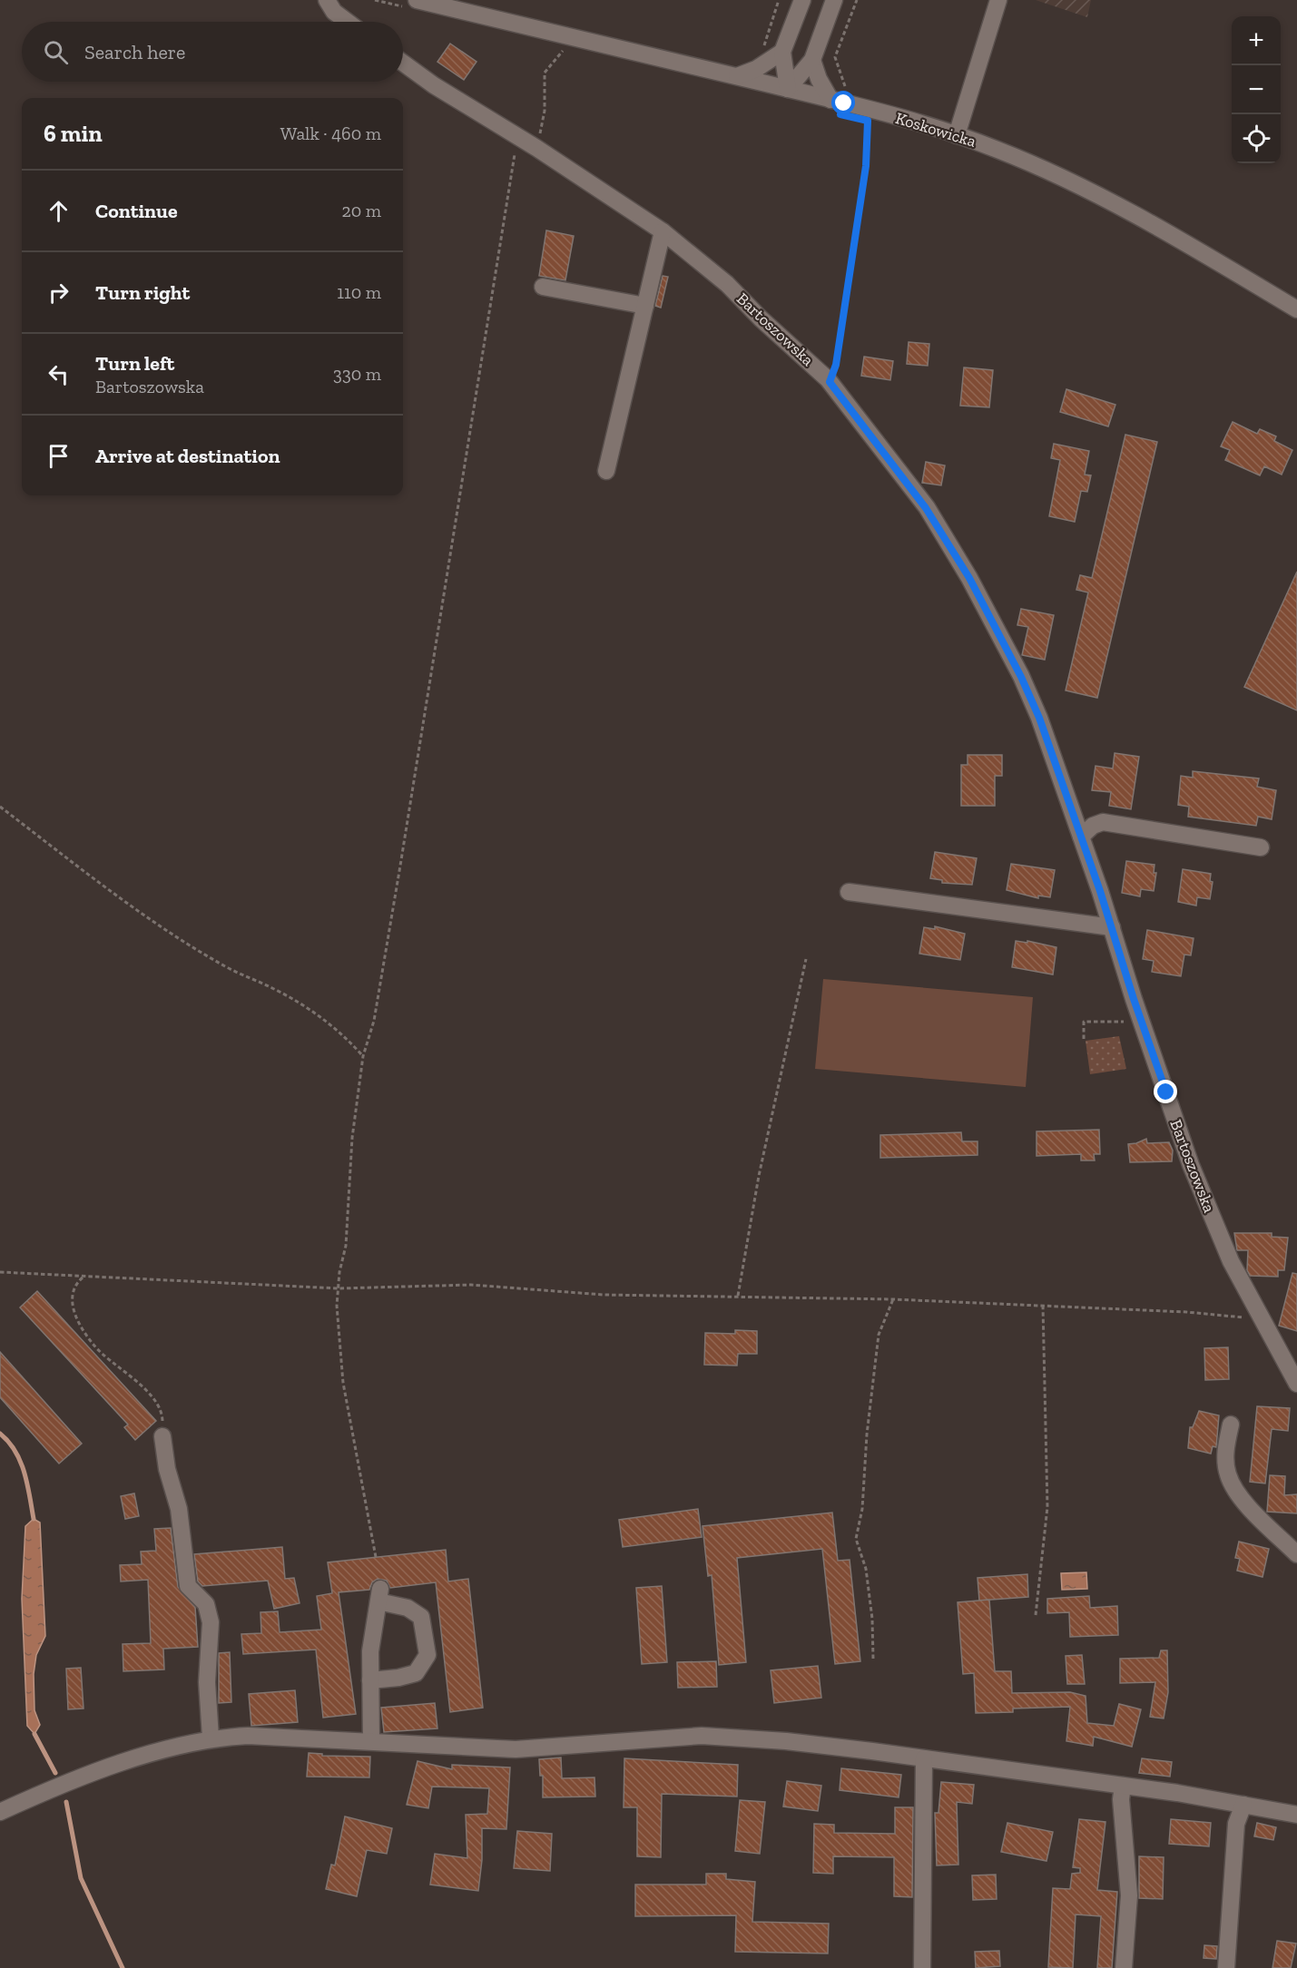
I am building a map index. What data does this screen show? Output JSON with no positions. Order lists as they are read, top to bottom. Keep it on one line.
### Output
{"streets":{"street":["Koskowicka","Bartoszowska"]},"page":{"map_buttons":["+","−"],"search":"Search here","heading":["6 min","Walk · 460 m"],"list":[["Continue","20 m"],["Turn right","110 m"],["Turn left","Bartoszowska","330 m"],"Arrive at destination"]}}
